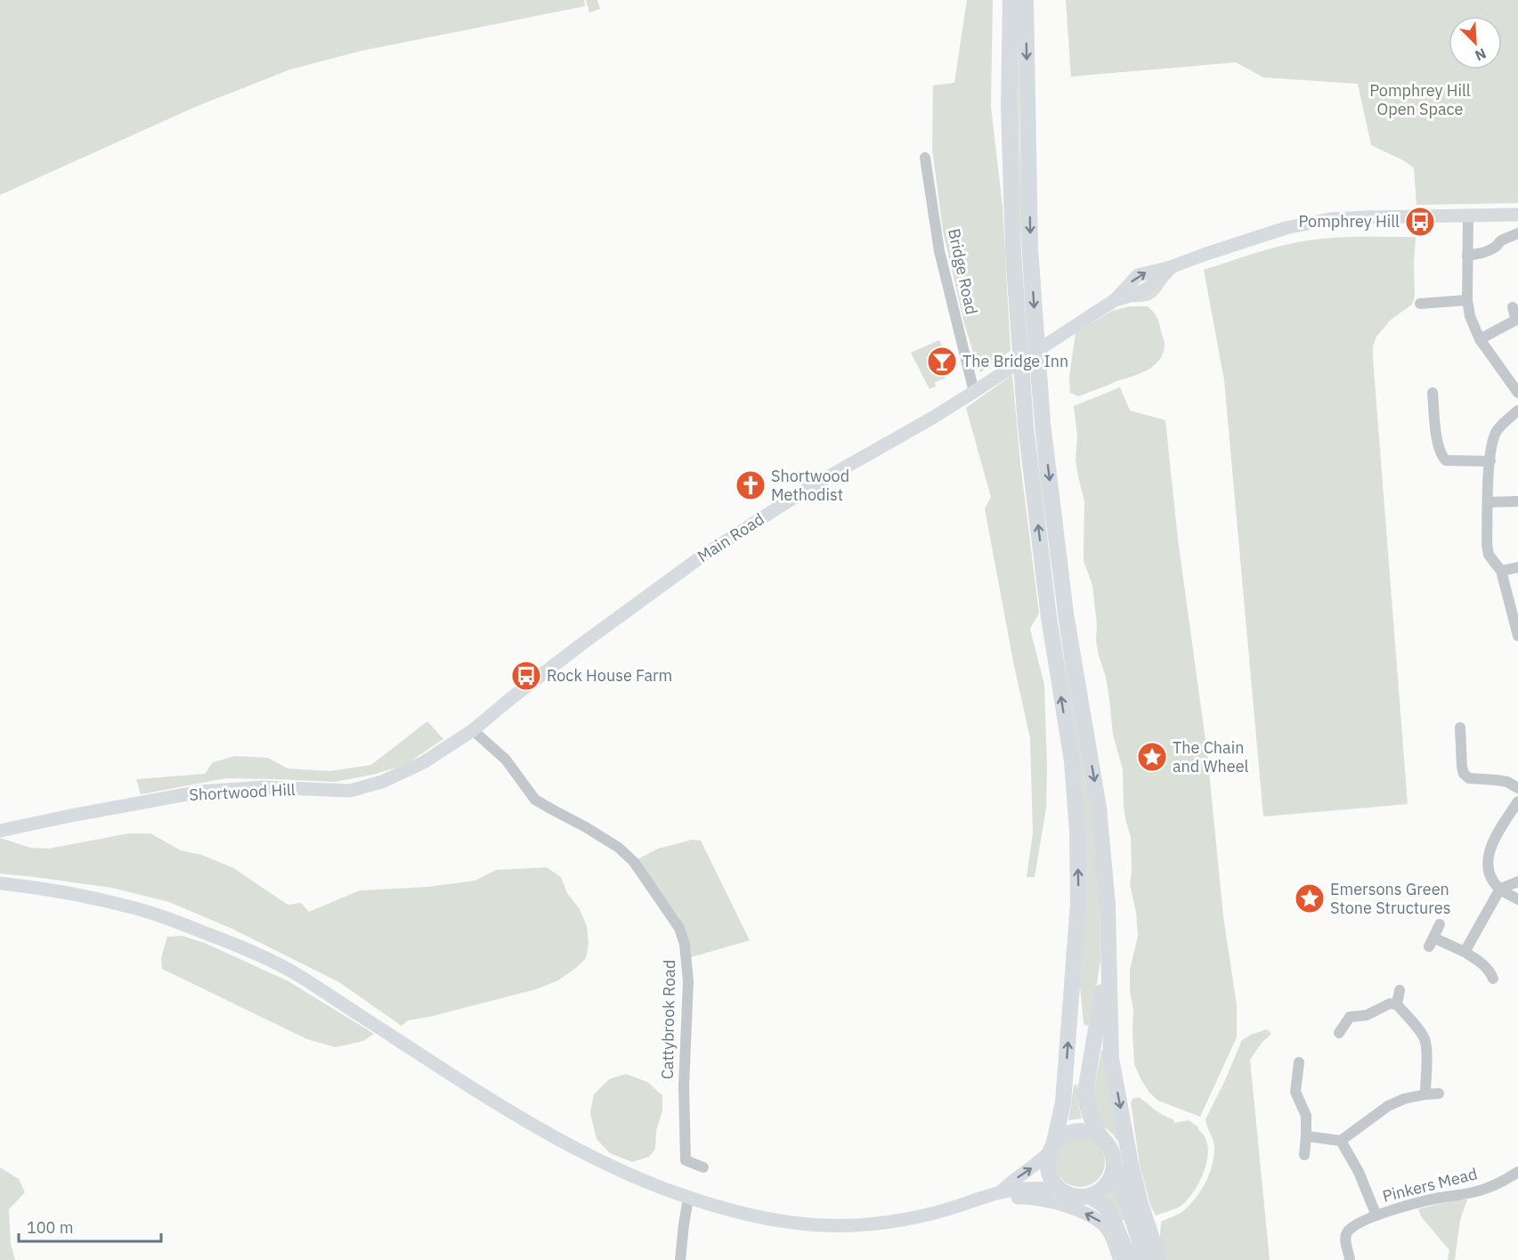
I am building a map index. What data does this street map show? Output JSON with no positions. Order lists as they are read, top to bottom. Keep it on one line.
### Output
{"streets":{"main road":["Main Road","Shortwood Hill"],"street":["Bridge Road","Cattybrook Road","Pinkers Mead"]},"crossings":[["Bridge Road","Main Road"],["Main Road","Shortwood Hill"],["Main Road","Cattybrook Road"],["Shortwood Hill","Cattybrook Road"]],"parks":["Pomphrey Hill Open Space"],"places":{"bus stop":["Pomphrey Hill","Rock House Farm"],"bar":["The Bridge Inn"],"church":["Shortwood Methodist"],"place":["The Chain and Wheel","Emersons Green Stone Structures"]},"scale_bar":"100 m","north":"bottom right"}
